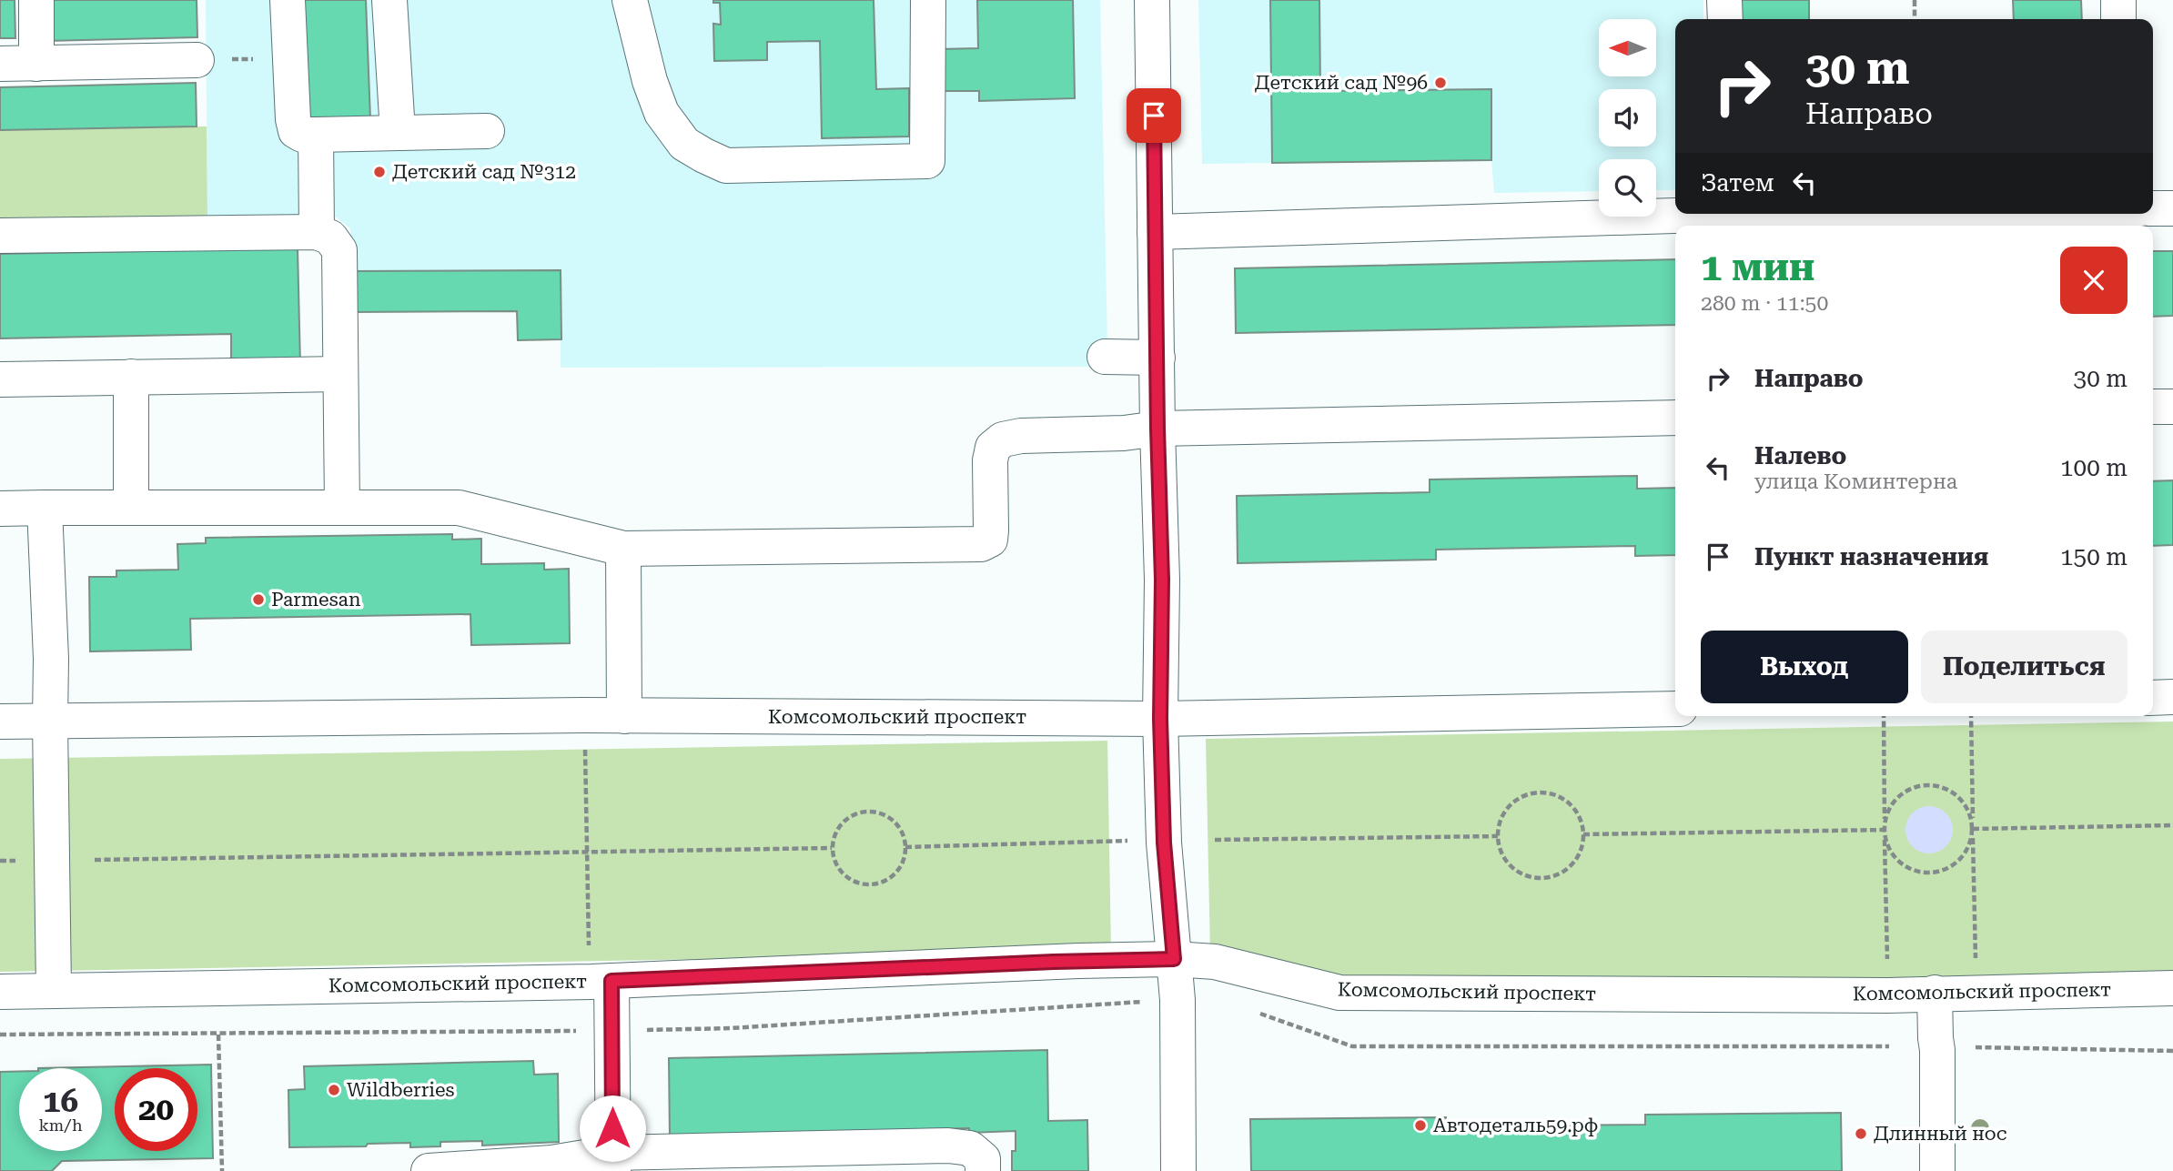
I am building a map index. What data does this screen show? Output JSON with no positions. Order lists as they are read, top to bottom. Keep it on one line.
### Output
{"streets":{"street":["Комсомольский проспект"]},"places":["Детский сад №96","Детский сад №312","Parmesan","Wildberries","Автодеталь59.рф","Длинный нос"],"north":"left","page":{"turn":["30 m","Направо"],"then":"Затем","heading":["1 мин","280 m · 11:50"],"list":[{"name":"Направо","value":"30 m"},{"name":"Налево","note":"улица Коминтерна","value":"100 m"},{"name":"Пункт назначения","value":"150 m"}],"buttons":["Выход","Поделиться"],"speed":"16 km/h","limit":"20"}}
